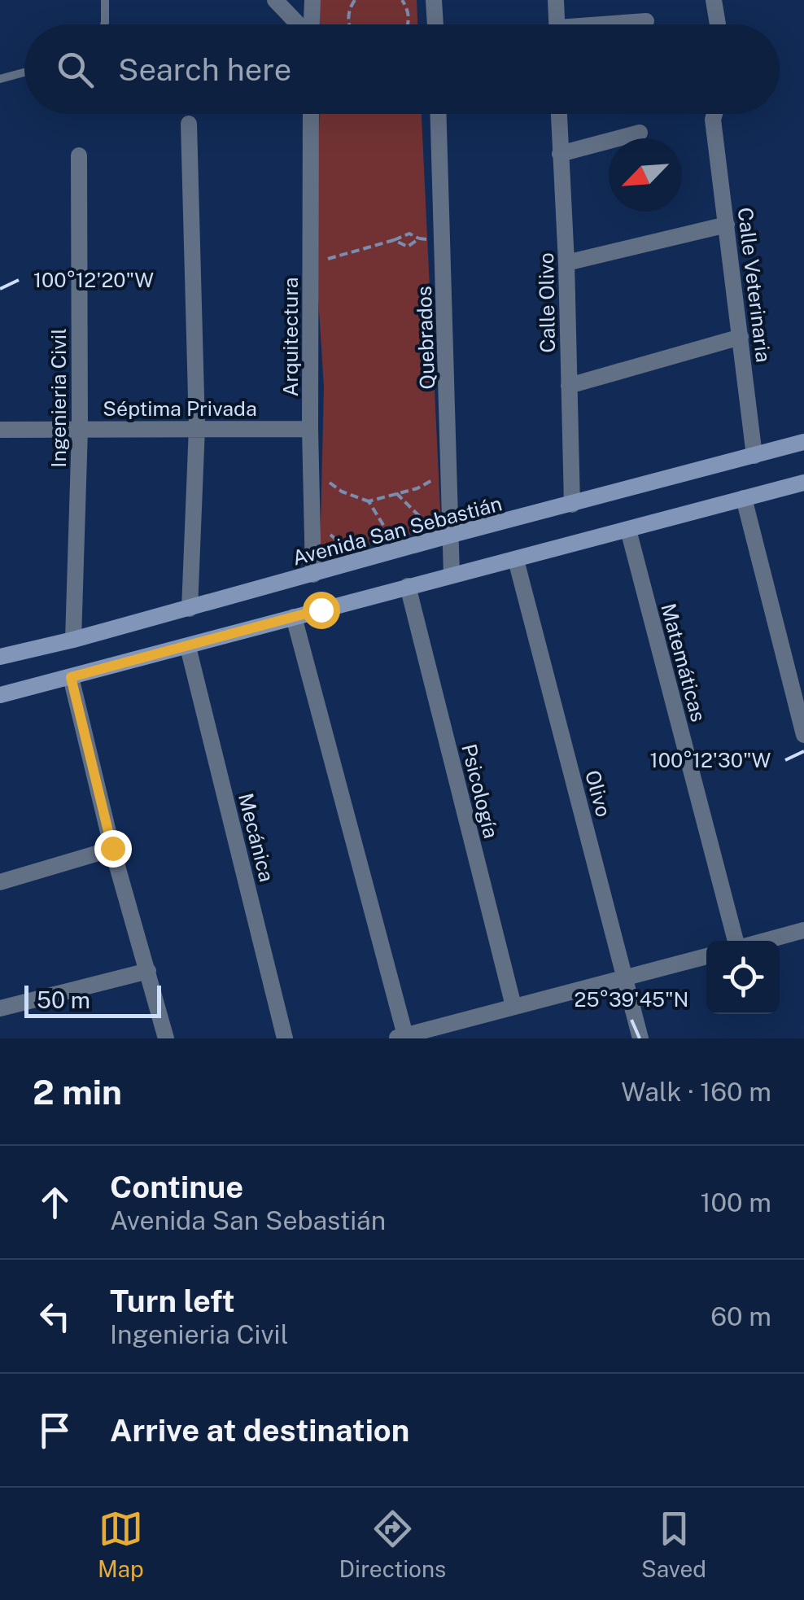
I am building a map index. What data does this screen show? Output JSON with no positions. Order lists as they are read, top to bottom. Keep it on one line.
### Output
{"streets":{"main road":["Avenida San Sebastián"],"street":["Calle Veterinaria","Calle Olivo","Arquitectura","Quebrados","Ingenieria Civil","Séptima Privada","Matemáticas","Psicología","Olivo","Mecánica"]},"crossings":[["Calle Veterinaria","Avenida San Sebastián"],["Calle Olivo","Avenida San Sebastián"],["Arquitectura","Séptima Privada"],["Arquitectura","Avenida San Sebastián"],["Quebrados","Avenida San Sebastián"],["Ingenieria Civil","Séptima Privada"],["Ingenieria Civil","Avenida San Sebastián"]],"scale_bar":"50 m","north":"bottom left","page":{"search":"Search here","scale":"50 m","heading":["2 min","Walk · 160 m"],"list":[["Continue","Avenida San Sebastián","100 m"],["Turn left","Ingenieria Civil","60 m"],"Arrive at destination"],"nav":["Map","Directions","Saved"]},"coordinates":["100°12'20\"W","100°12'30\"W","25°39'45\"N"]}
